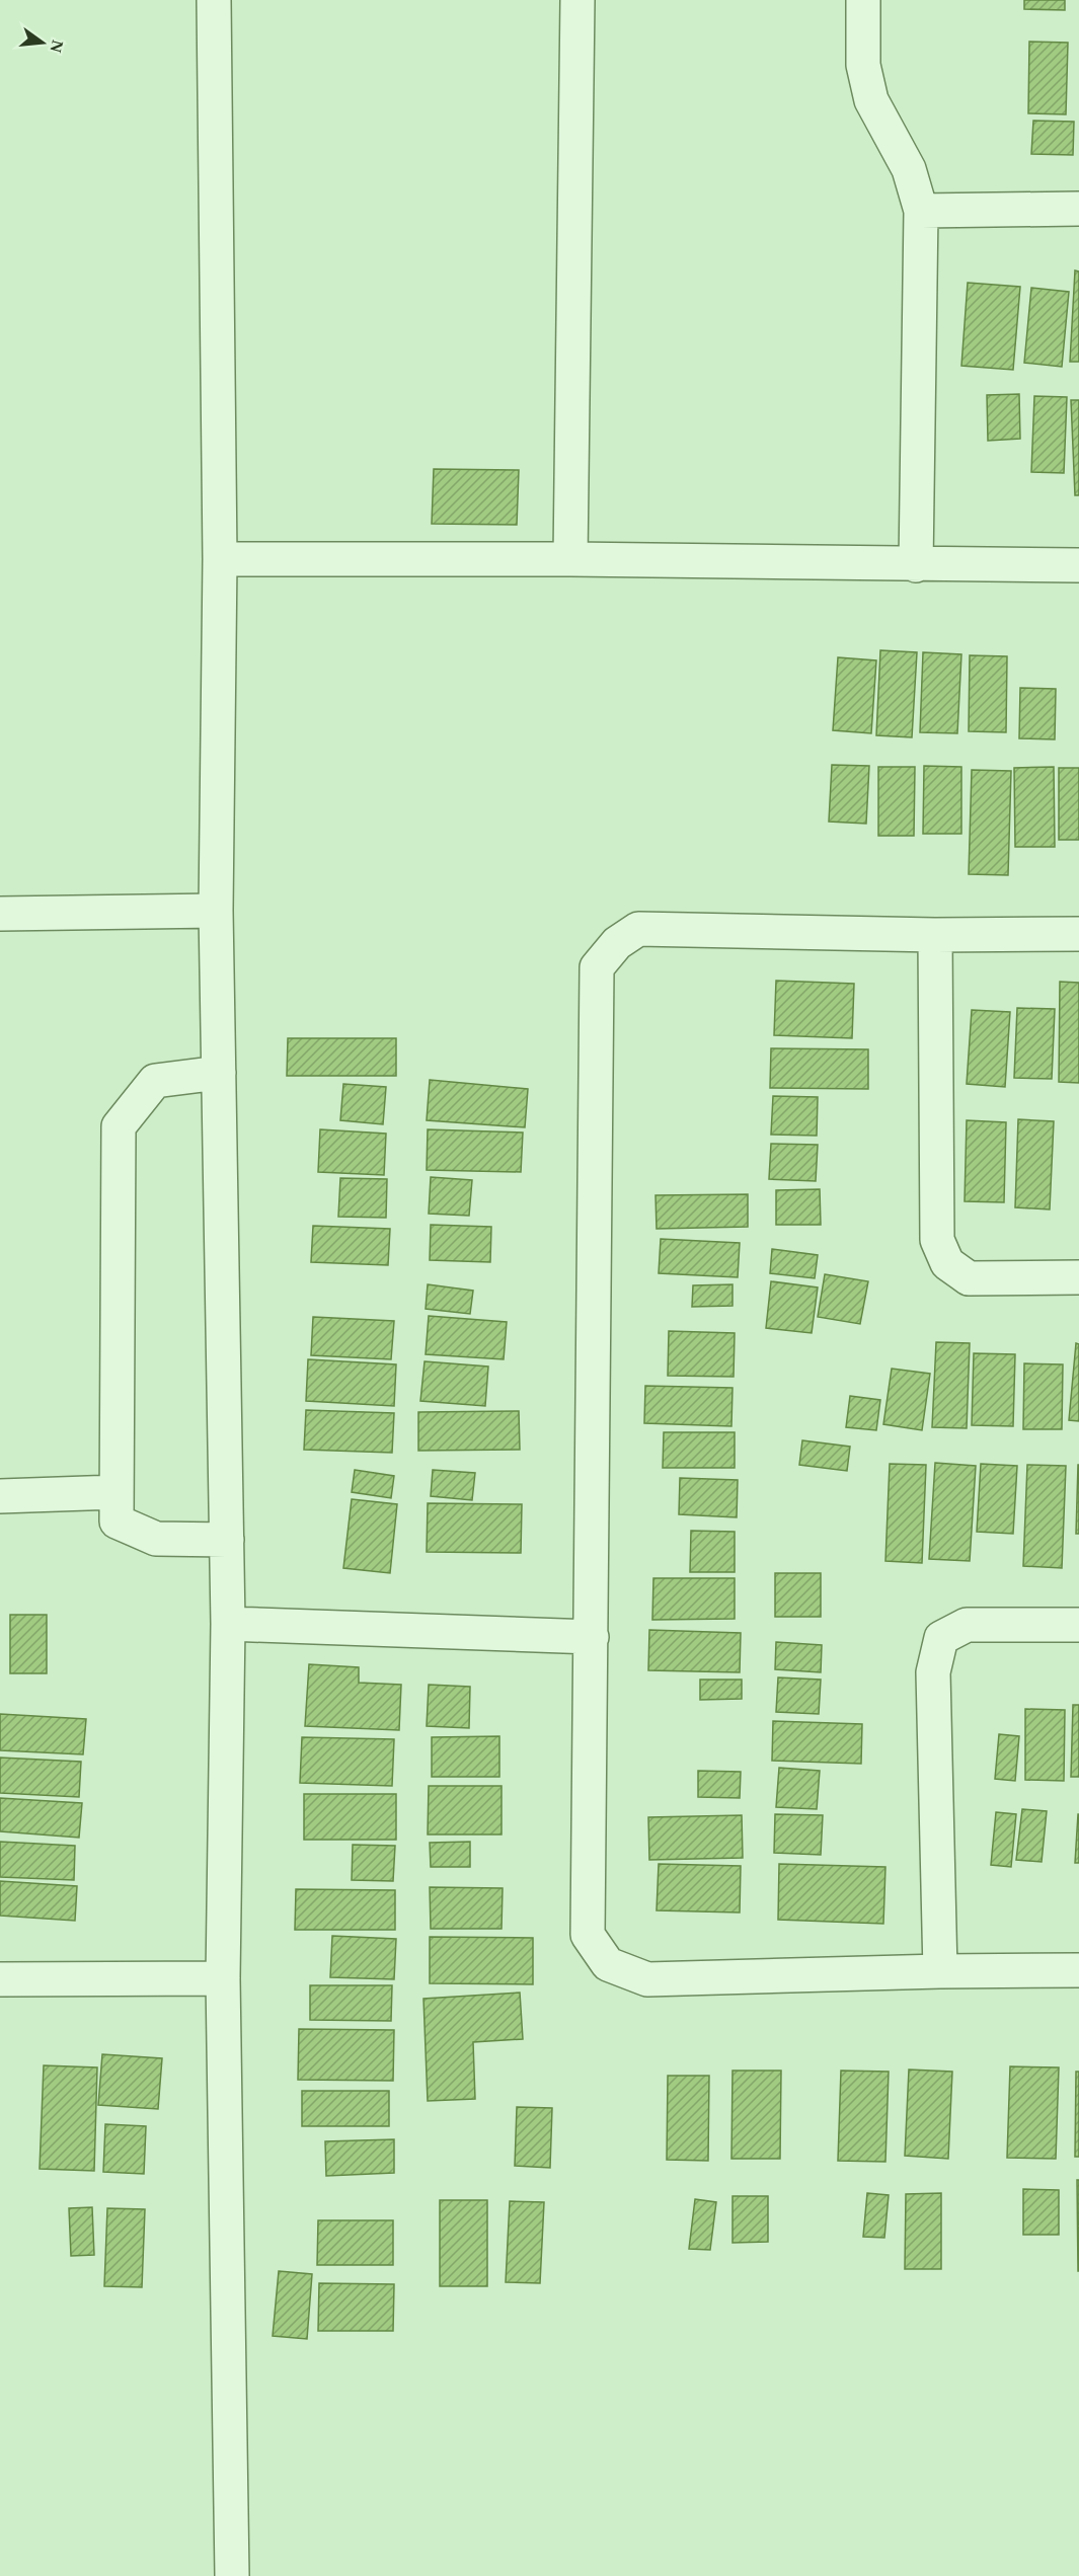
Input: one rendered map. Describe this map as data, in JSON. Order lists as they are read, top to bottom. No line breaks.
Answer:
{"north":"right"}
